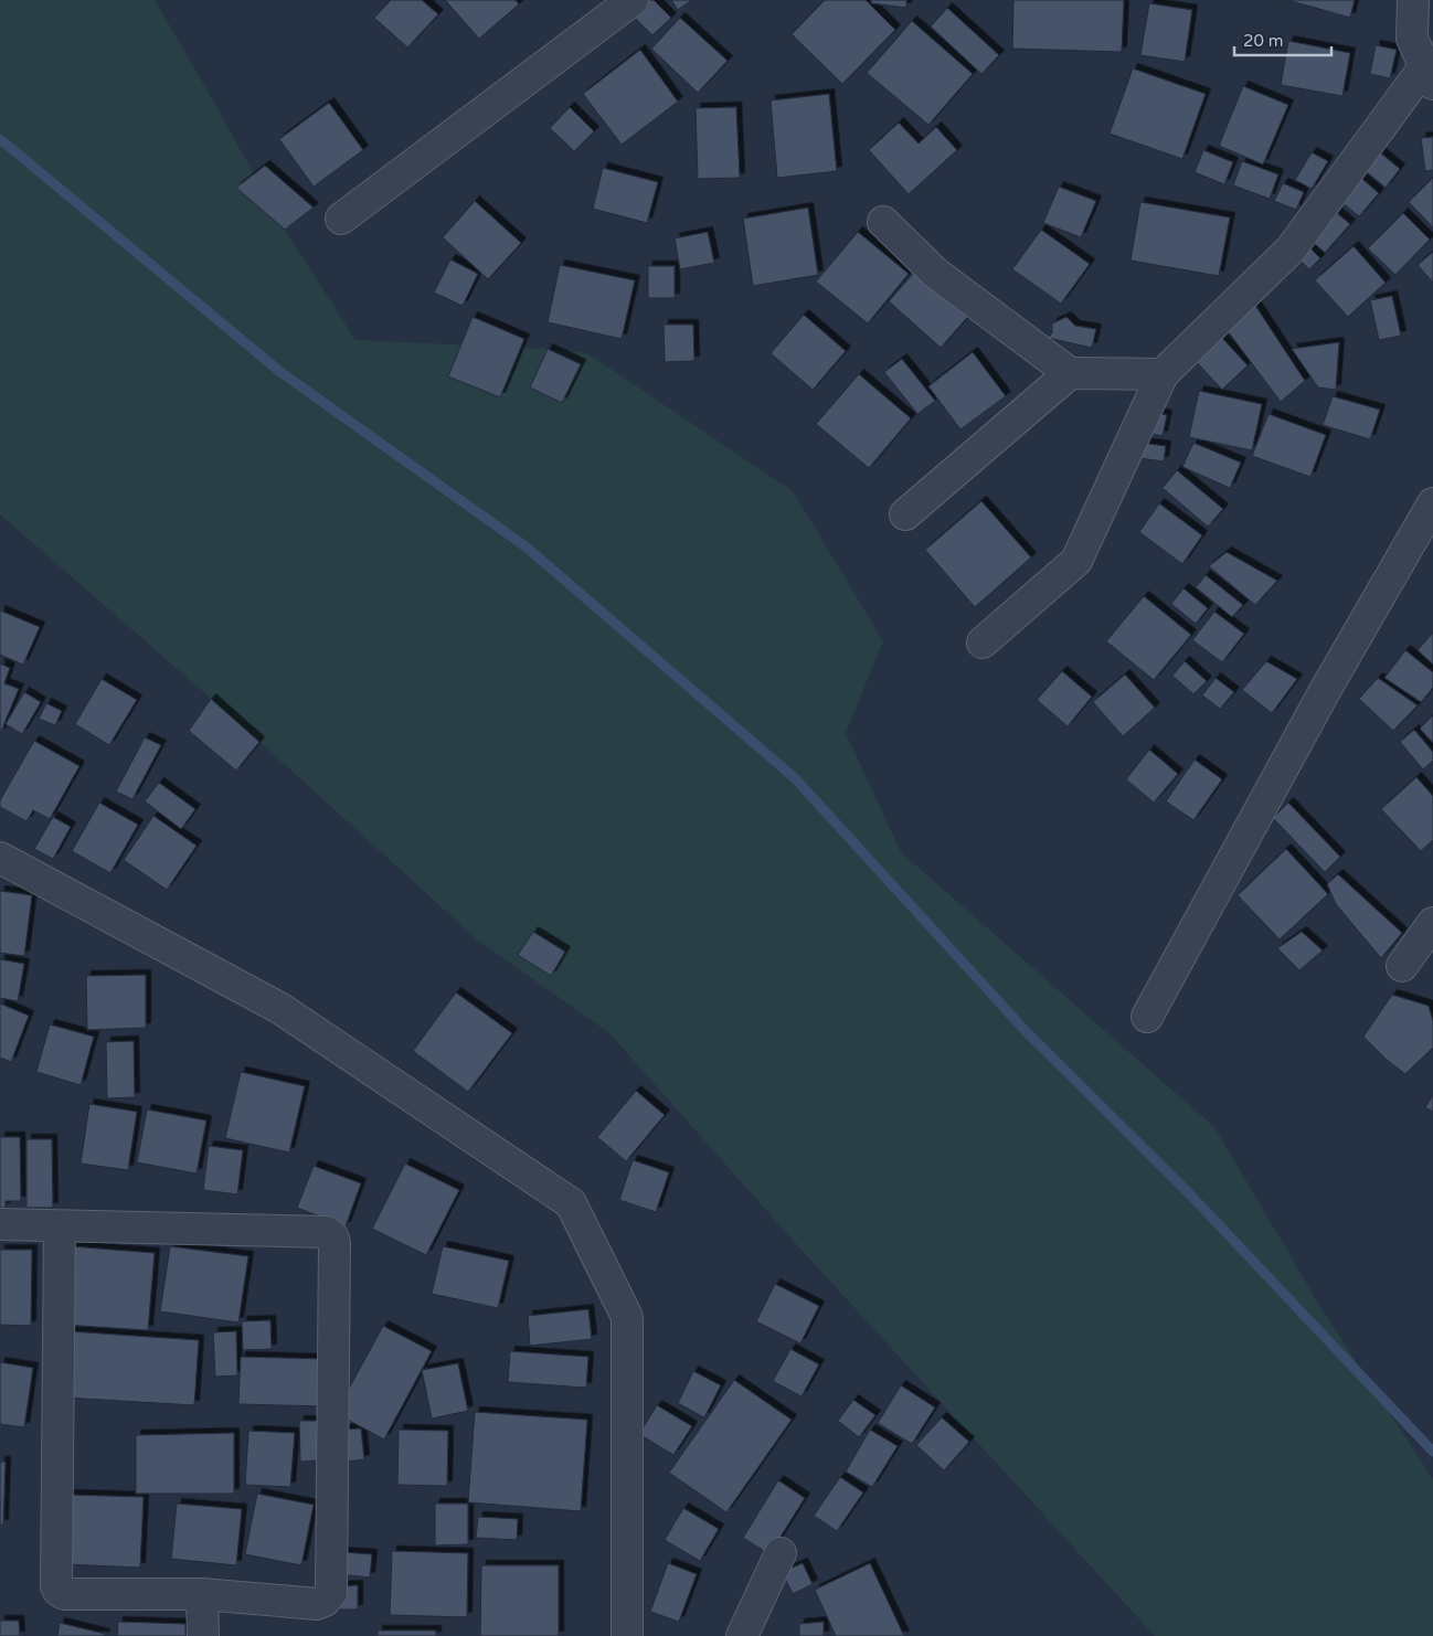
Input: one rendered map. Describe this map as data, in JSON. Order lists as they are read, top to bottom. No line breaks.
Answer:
{"scale_bar":"20 m"}
